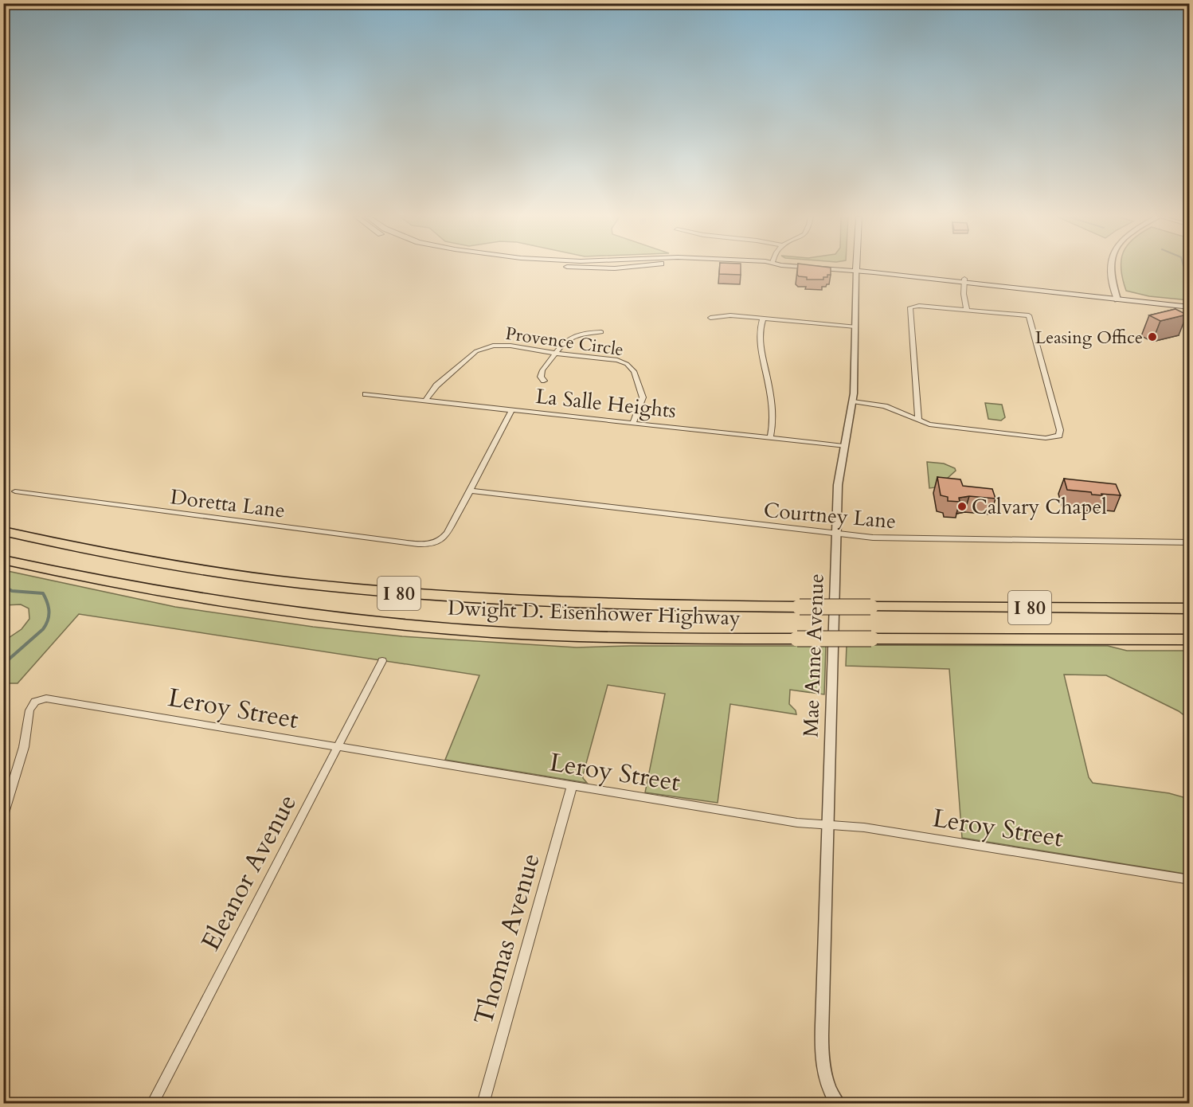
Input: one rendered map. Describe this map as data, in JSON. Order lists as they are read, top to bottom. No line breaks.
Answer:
{"streets":{"highway":["I 80","Dwight D. Eisenhower Highway"],"street":["Provence Circle","La Salle Heights","Doretta Lane","Courtney Lane","Mae Anne Avenue","Leroy Street","Eleanor Avenue","Thomas Avenue"]},"crossings":[["Provence Circle","La Salle Heights"],["La Salle Heights","Mae Anne Avenue"],["Doretta Lane","Courtney Lane"],["Courtney Lane","Mae Anne Avenue"],["Mae Anne Avenue","Leroy Street"],["Leroy Street","Eleanor Avenue"],["Leroy Street","Thomas Avenue"]],"places":["Leasing Office","Calvary Chapel"]}
